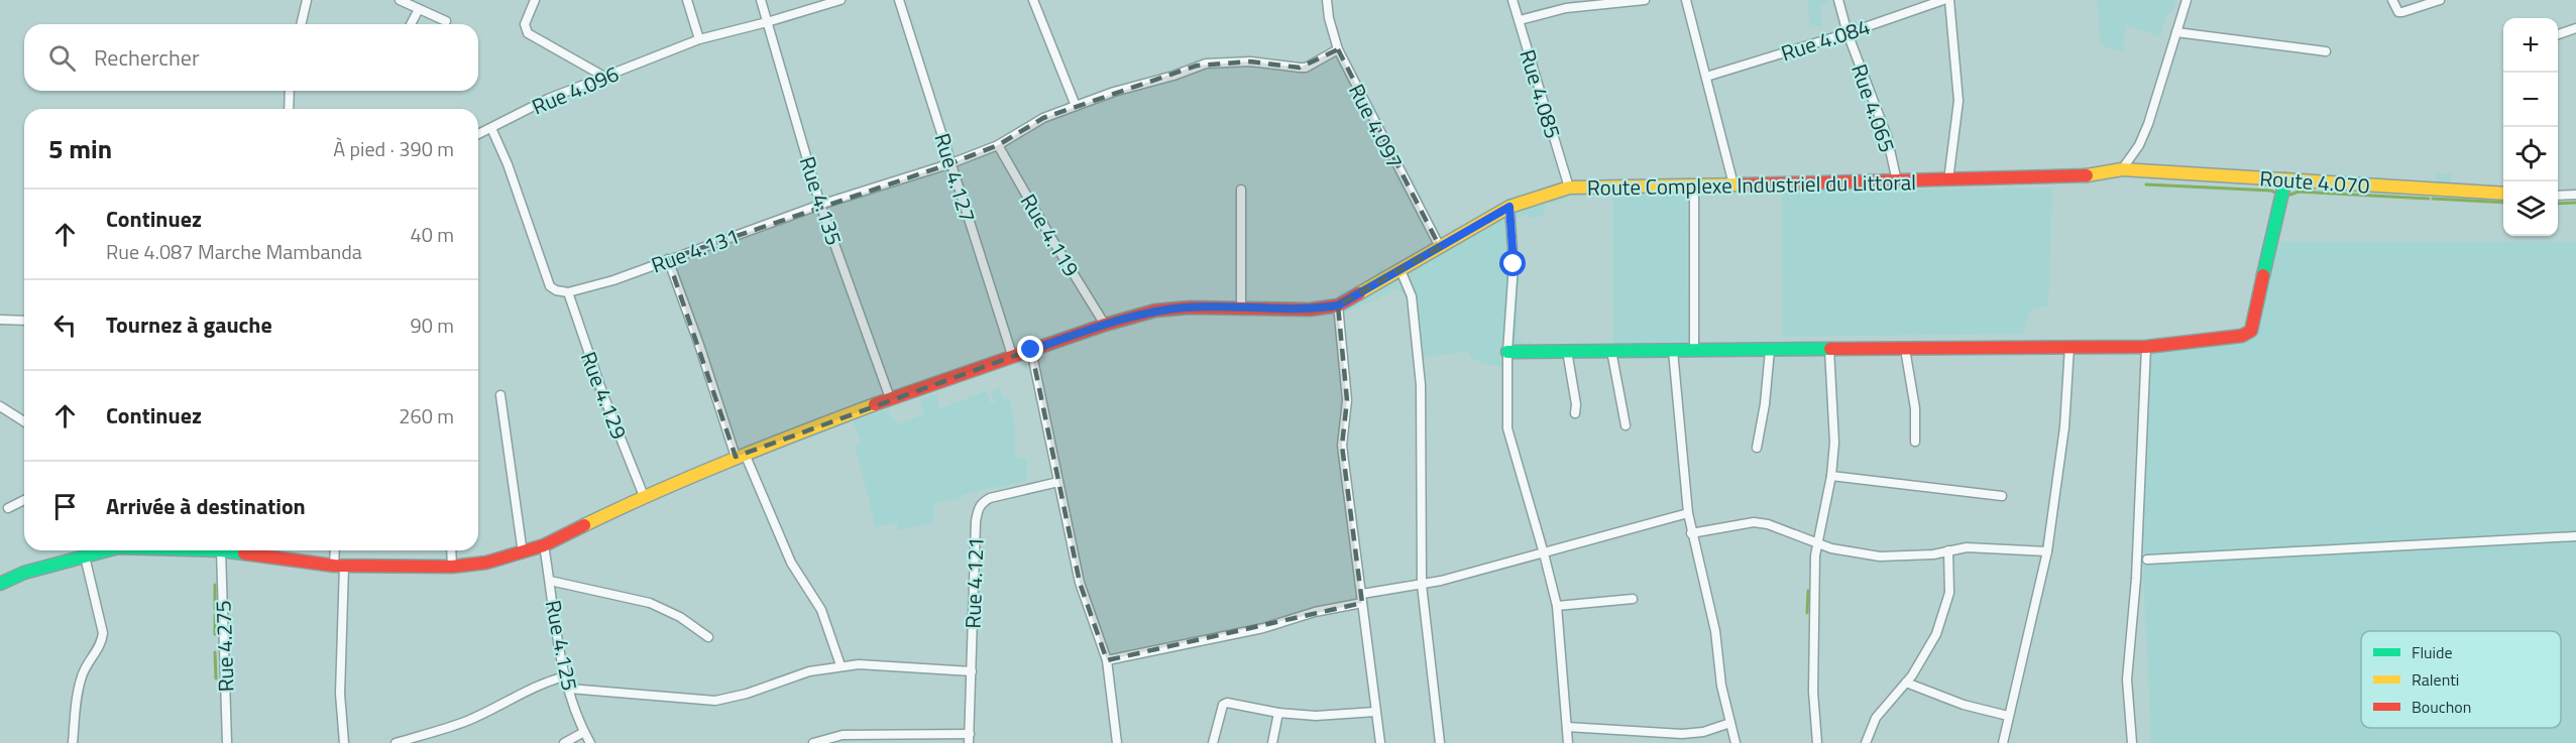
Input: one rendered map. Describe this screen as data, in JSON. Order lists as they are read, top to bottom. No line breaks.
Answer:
{"streets":{"street":["Rue 4.084","Rue 4.096","Rue 4.085","Rue 4.065","Rue 4.097","Rue 4.127","Route 4.070","Route Complexe Industriel du Littoral","Rue 4.135","Rue 4.119","Rue 4.131","Rue 4.129","Rue 4.121","Rue 4.125","Rue 4.275"]},"crossings":[["Rue 4.084","Rue 4.065"],["Rue 4.096","Rue 4.135"],["Rue 4.085","Route Complexe Industriel du Littoral"],["Rue 4.065","Route Complexe Industriel du Littoral"],["Rue 4.097","Route Complexe Industriel du Littoral"],["Rue 4.097","Rue 4.131"],["Rue 4.127","Rue 4.131"],["Route 4.070","Route Complexe Industriel du Littoral"],["Rue 4.135","Rue 4.131"],["Rue 4.119","Rue 4.131"],["Rue 4.131","Rue 4.129"]],"legend":["Fluide","Ralenti","Bouchon"],"page":{"map_buttons":["+","−"],"search":"Rechercher","heading":["5 min","À pied · 390 m"],"list":[["Continuez","Rue 4.087 Marche Mambanda","40 m"],["Tournez à gauche","90 m"],["Continuez","260 m"],"Arrivée à destination"]}}
